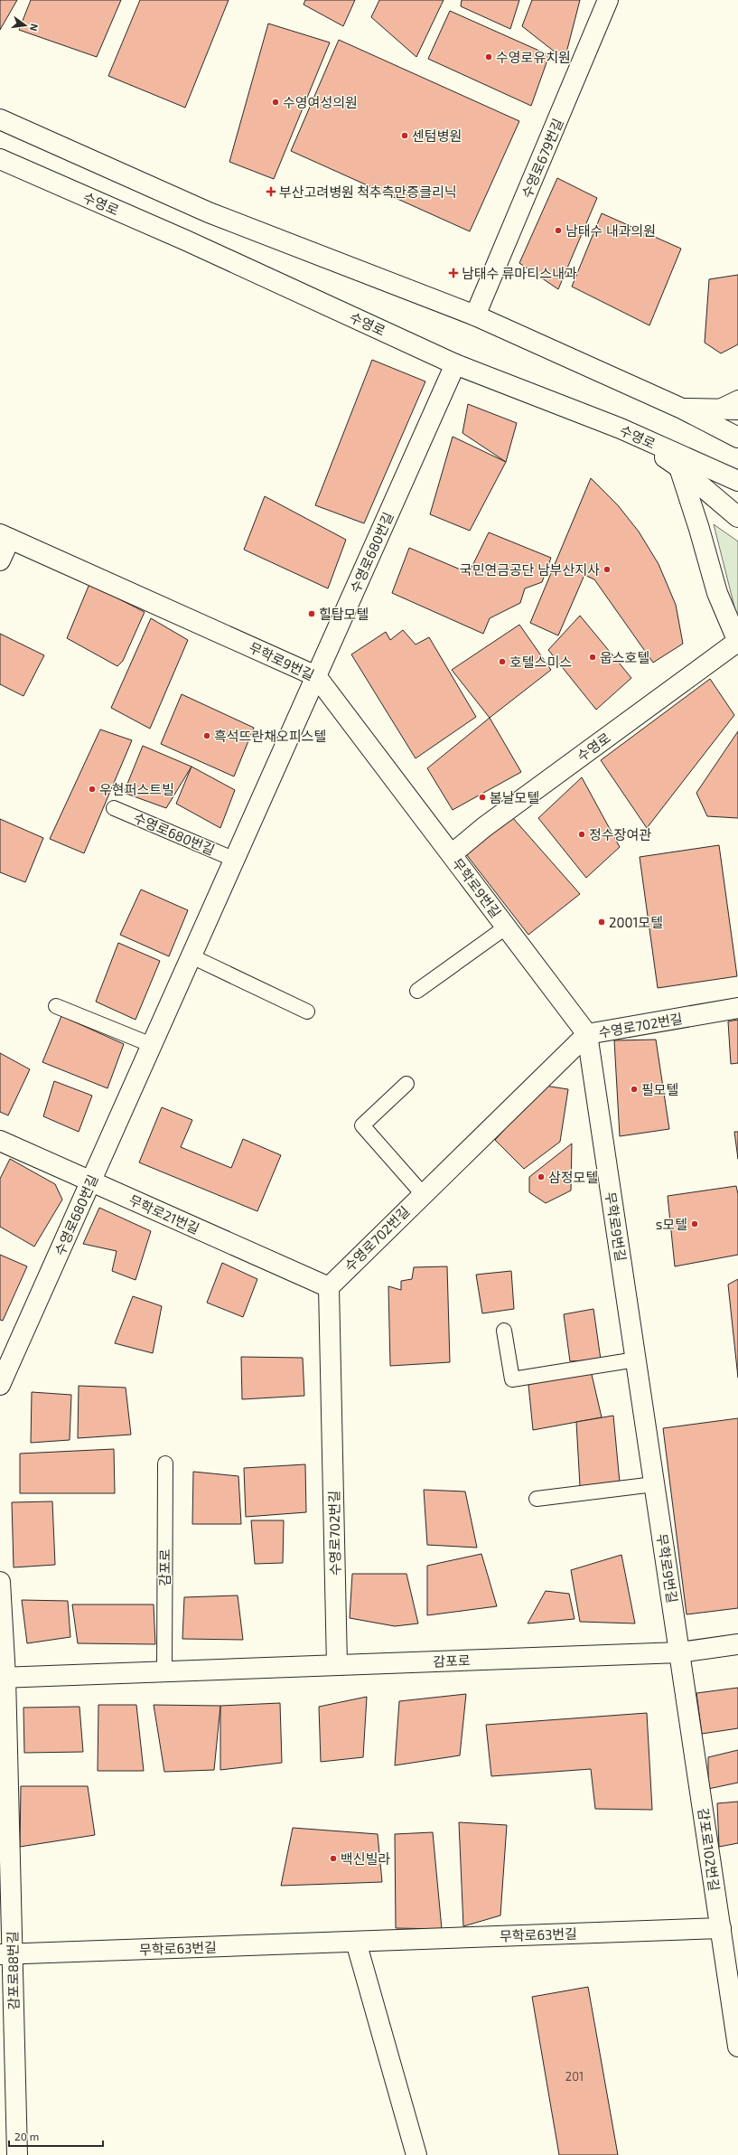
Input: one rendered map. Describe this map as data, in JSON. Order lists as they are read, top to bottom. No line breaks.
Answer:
{"streets":{"street":["수영로679번길","수영로","수영로680번길","무학로9번길","수영로702번길","무학로21번길","감포로","감포로102번길","무학로63번길","감포로88번길"]},"crossings":[["수영로","수영로680번길"],["수영로","무학로9번길"],["수영로680번길","무학로9번길"],["수영로680번길","무학로21번길"],["무학로9번길","수영로702번길"],["무학로9번길","감포로"],["무학로9번길","감포로102번길"],["수영로702번길","무학로21번길"],["수영로702번길","감포로"],["감포로","감포로102번길"],["감포로","감포로88번길"],["감포로102번길","무학로63번길"],["무학로63번길","감포로88번길"]],"places":{"other":["수영로유치원","수영여성의원","센텀병원","남태수 내과의원","국민연금공단 남부산지사","힐탑모텔","웁스호텔","호텔스미스","흑석뜨란채오피스텔","우현퍼스트빌","봄날모텔","정수장여관","2001모텔","필모텔","삼정모텔","s모텔","백신빌라"],"health":["부산고려병원 척추측만증클리닉","남태수 류마티스내과"]},"house_numbers":["201"],"scale_bar":"20 m","north":"right"}
